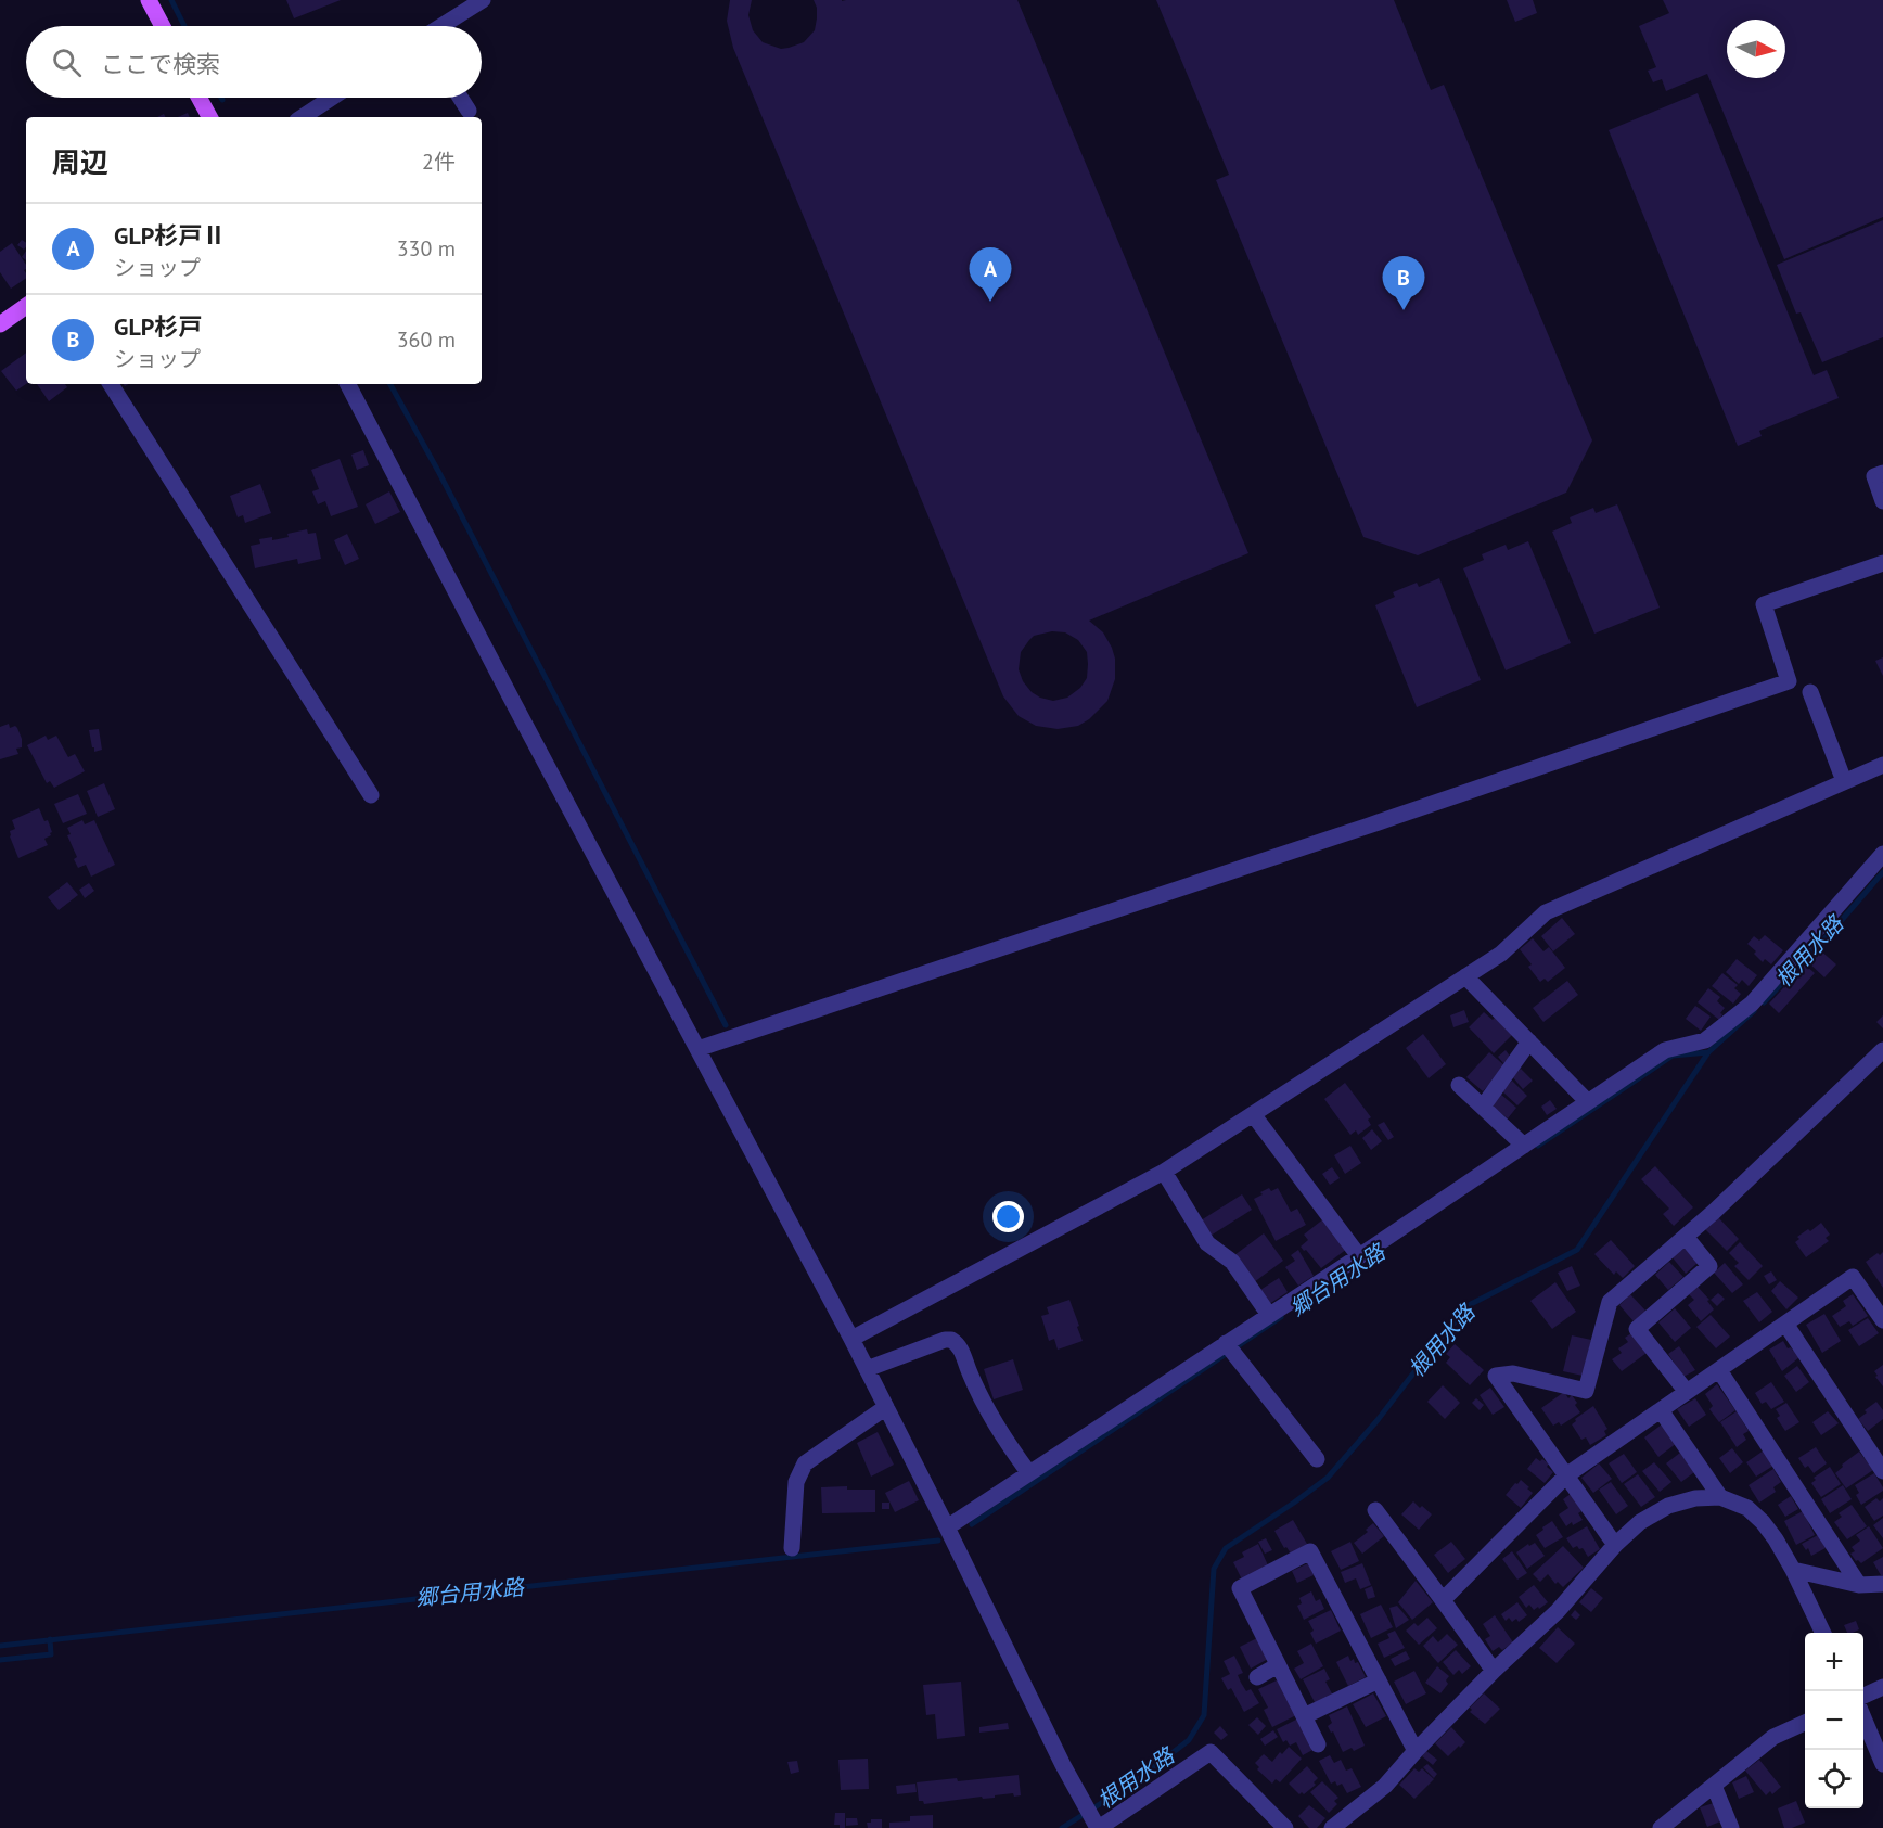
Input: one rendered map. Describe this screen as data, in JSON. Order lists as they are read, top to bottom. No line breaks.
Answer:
{"water":["根用水路","郷台用水路"],"north":"right","page":{"search":"ここで検索","heading":["周辺","2件"],"list":[{"mark":"A","name":"GLP杉戸Ⅱ","note":"ショップ","value":"330 m"},{"mark":"B","name":"GLP杉戸","note":"ショップ","value":"360 m"}],"pins":["A","B"],"map_buttons":["+","−"]}}
